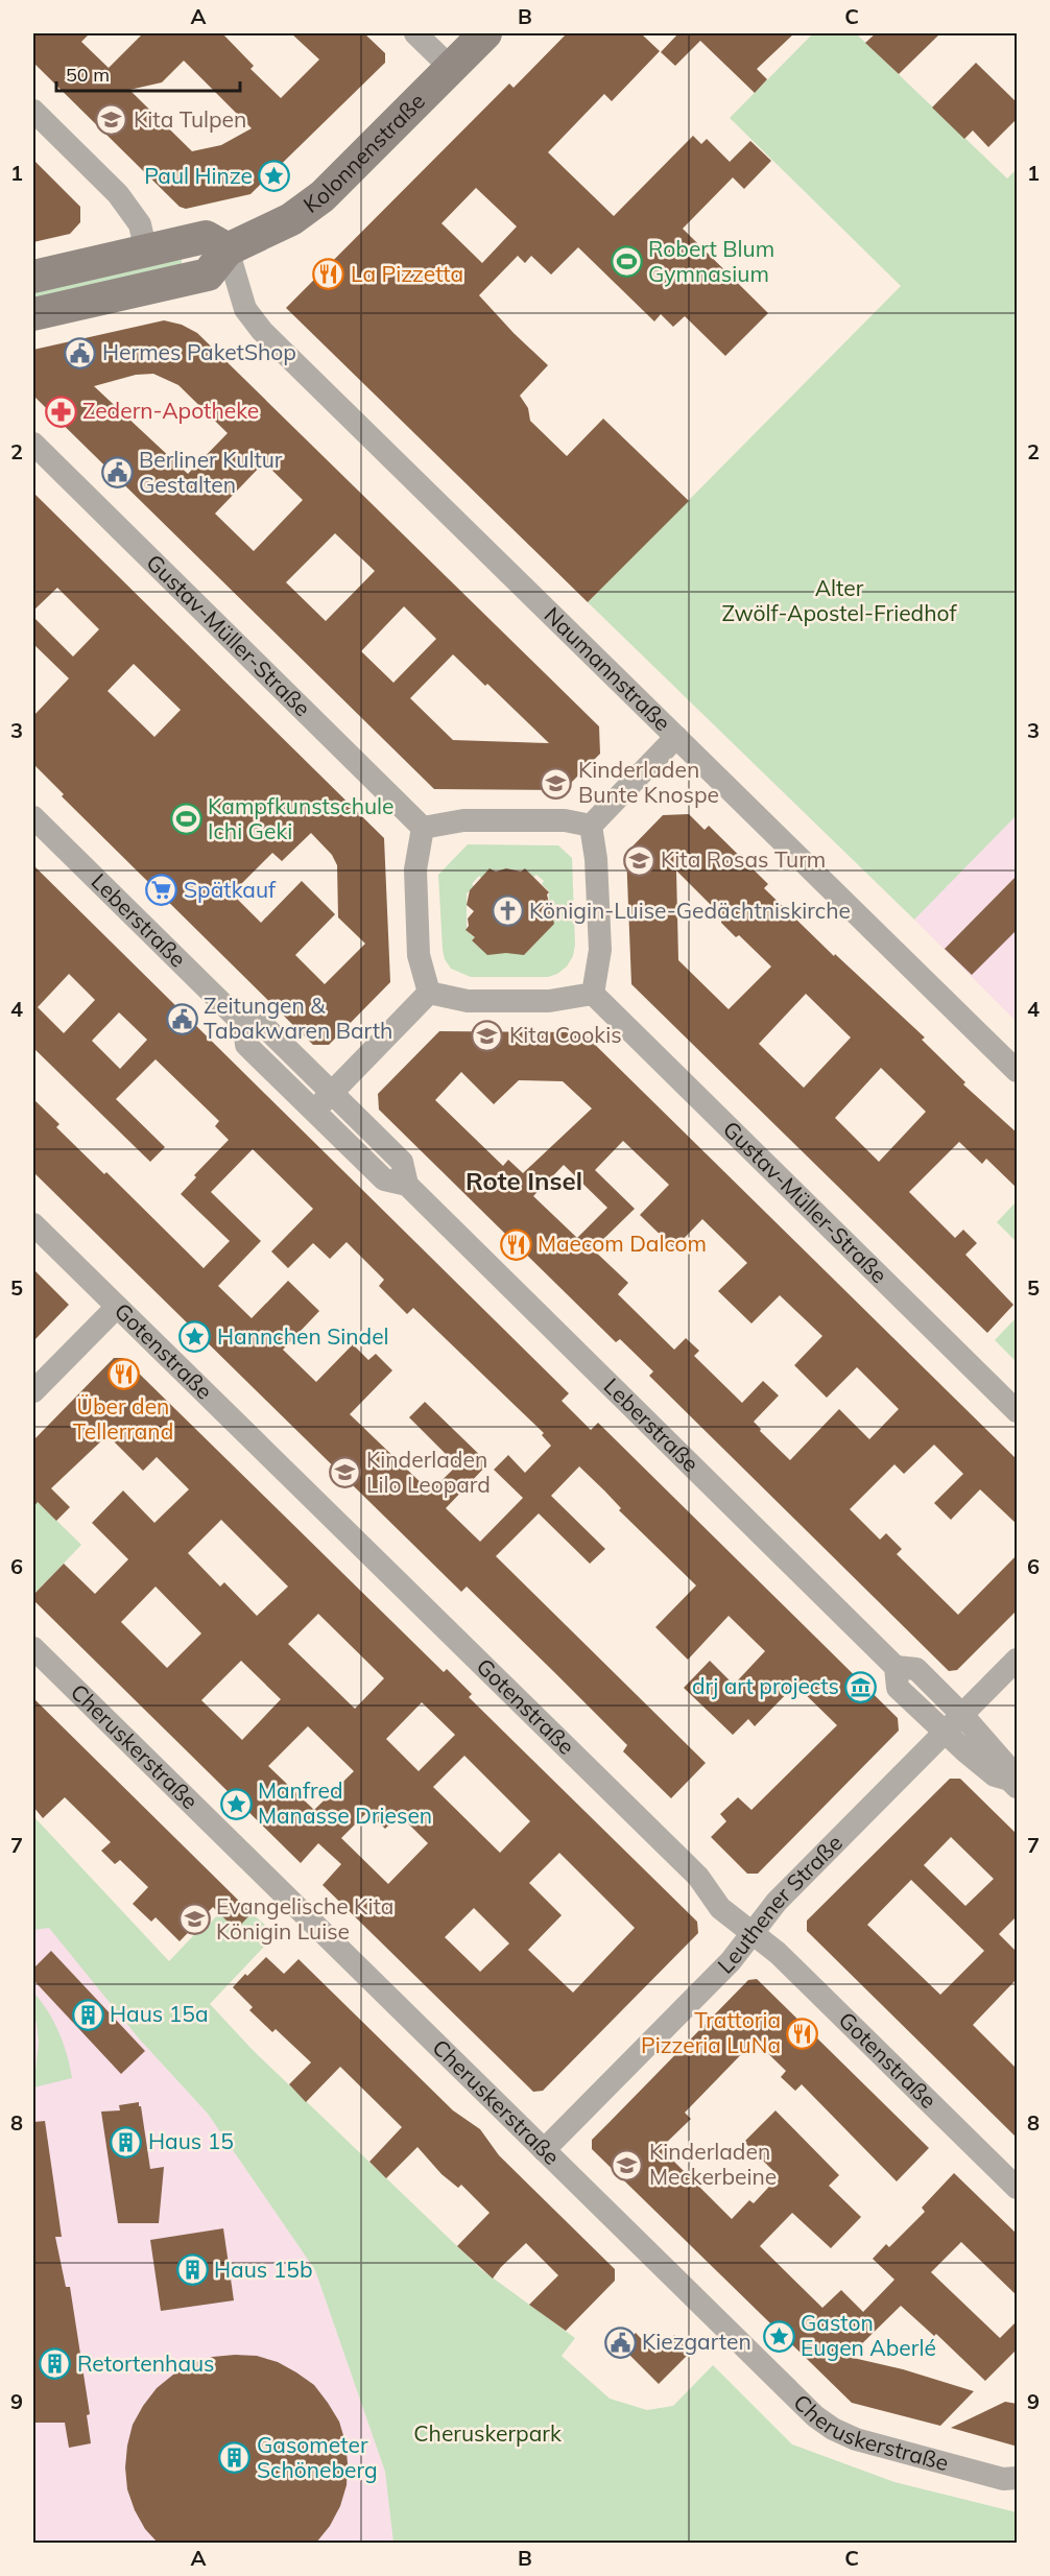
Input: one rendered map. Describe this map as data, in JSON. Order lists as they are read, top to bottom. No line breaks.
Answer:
{"streets":{"main road":["Kolonnenstraße"],"street":["Gustav-Müller-Straße","Naumannstraße","Leberstraße","Gotenstraße","Cheruskerstraße","Leuthener Straße"]},"crossings":[["Kolonnenstraße","Naumannstraße"],["Leberstraße","Leuthener Straße"],["Gotenstraße","Leuthener Straße"],["Cheruskerstraße","Leuthener Straße"]],"districts":["Rote Insel"],"parks":["Alter Zwölf-Apostel-Friedhof","Cheruskerpark"],"places":{"school or university":["Kita Tulpen","Kinderladen Bunte Knospe","Kita Rosas Turm","Kita Cookis","Kinderladen Lilo Leopard","Evangelische Kita Königin Luise","Kinderladen Meckerbeine"],"place":["Paul Hinze","Hannchen Sindel","Manfred Manasse Driesen","Gaston Eugen Aberlé"],"sports":["Robert Blum Gymnasium","Kampfkunstschule Ichi Geki"],"restaurant":["La Pizzetta","Maecom Dalcom","Über den Tellerrand","Trattoria Pizzeria LuNa"],"public building":["Hermes PaketShop","Berliner Kultur Gestalten","Zeitungen & Tabakwaren Barth","Kiezgarten"],"pharmacy":["Zedern-Apotheke"],"supermarket":["Spätkauf"],"church":["Königin-Luise-Gedächtniskirche"],"museum":["drj art projects"],"building":["Haus 15a","Haus 15","Haus 15b","Retortenhaus","Gasometer Schöneberg"]},"scale_bar":"50 m","grid":{"columns":["A","B","C"],"rows":["1","2","3","4","5","6","7","8","9"]}}
